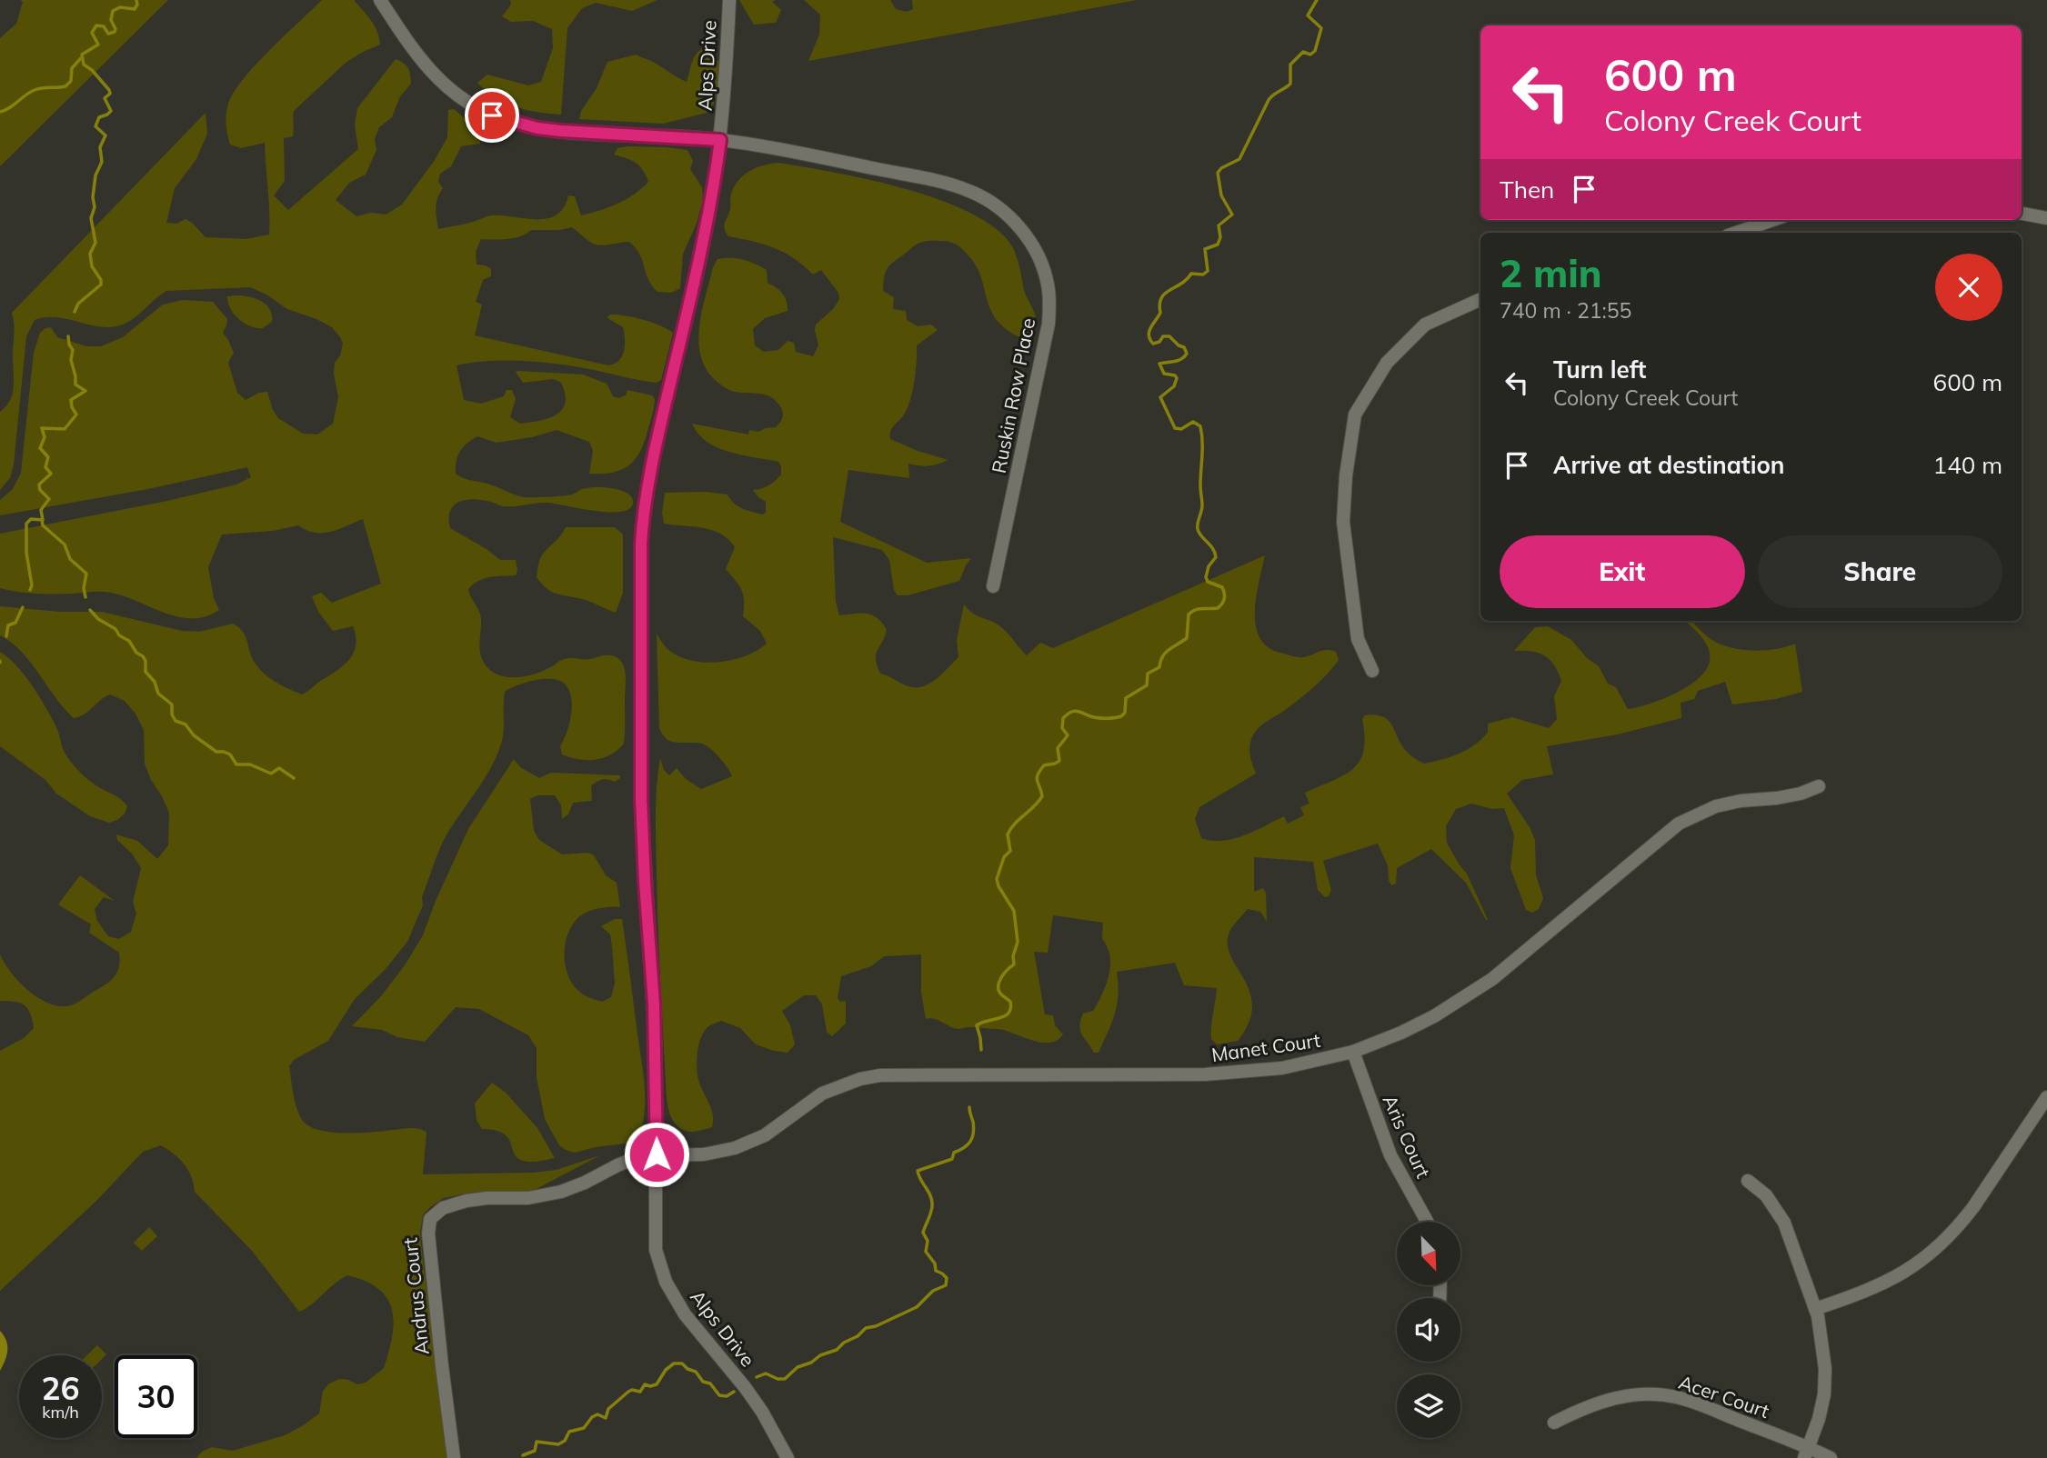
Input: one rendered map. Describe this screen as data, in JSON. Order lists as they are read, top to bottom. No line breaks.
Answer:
{"streets":{"street":["Alps Drive","Ruskin Row Place","Manet Court","Aris Court","Andrus Court","Acer Court"]},"crossings":[["Alps Drive","Ruskin Row Place"],["Alps Drive","Manet Court"],["Alps Drive","Andrus Court"],["Manet Court","Aris Court"],["Manet Court","Andrus Court"]],"north":"bottom right","page":{"turn":["600 m","Colony Creek Court"],"then":"Then","heading":["2 min","740 m · 21:55"],"list":[{"name":"Turn left","note":"Colony Creek Court","value":"600 m"},{"name":"Arrive at destination","value":"140 m"}],"buttons":["Exit","Share"],"speed":"26 km/h","limit":"30"}}
